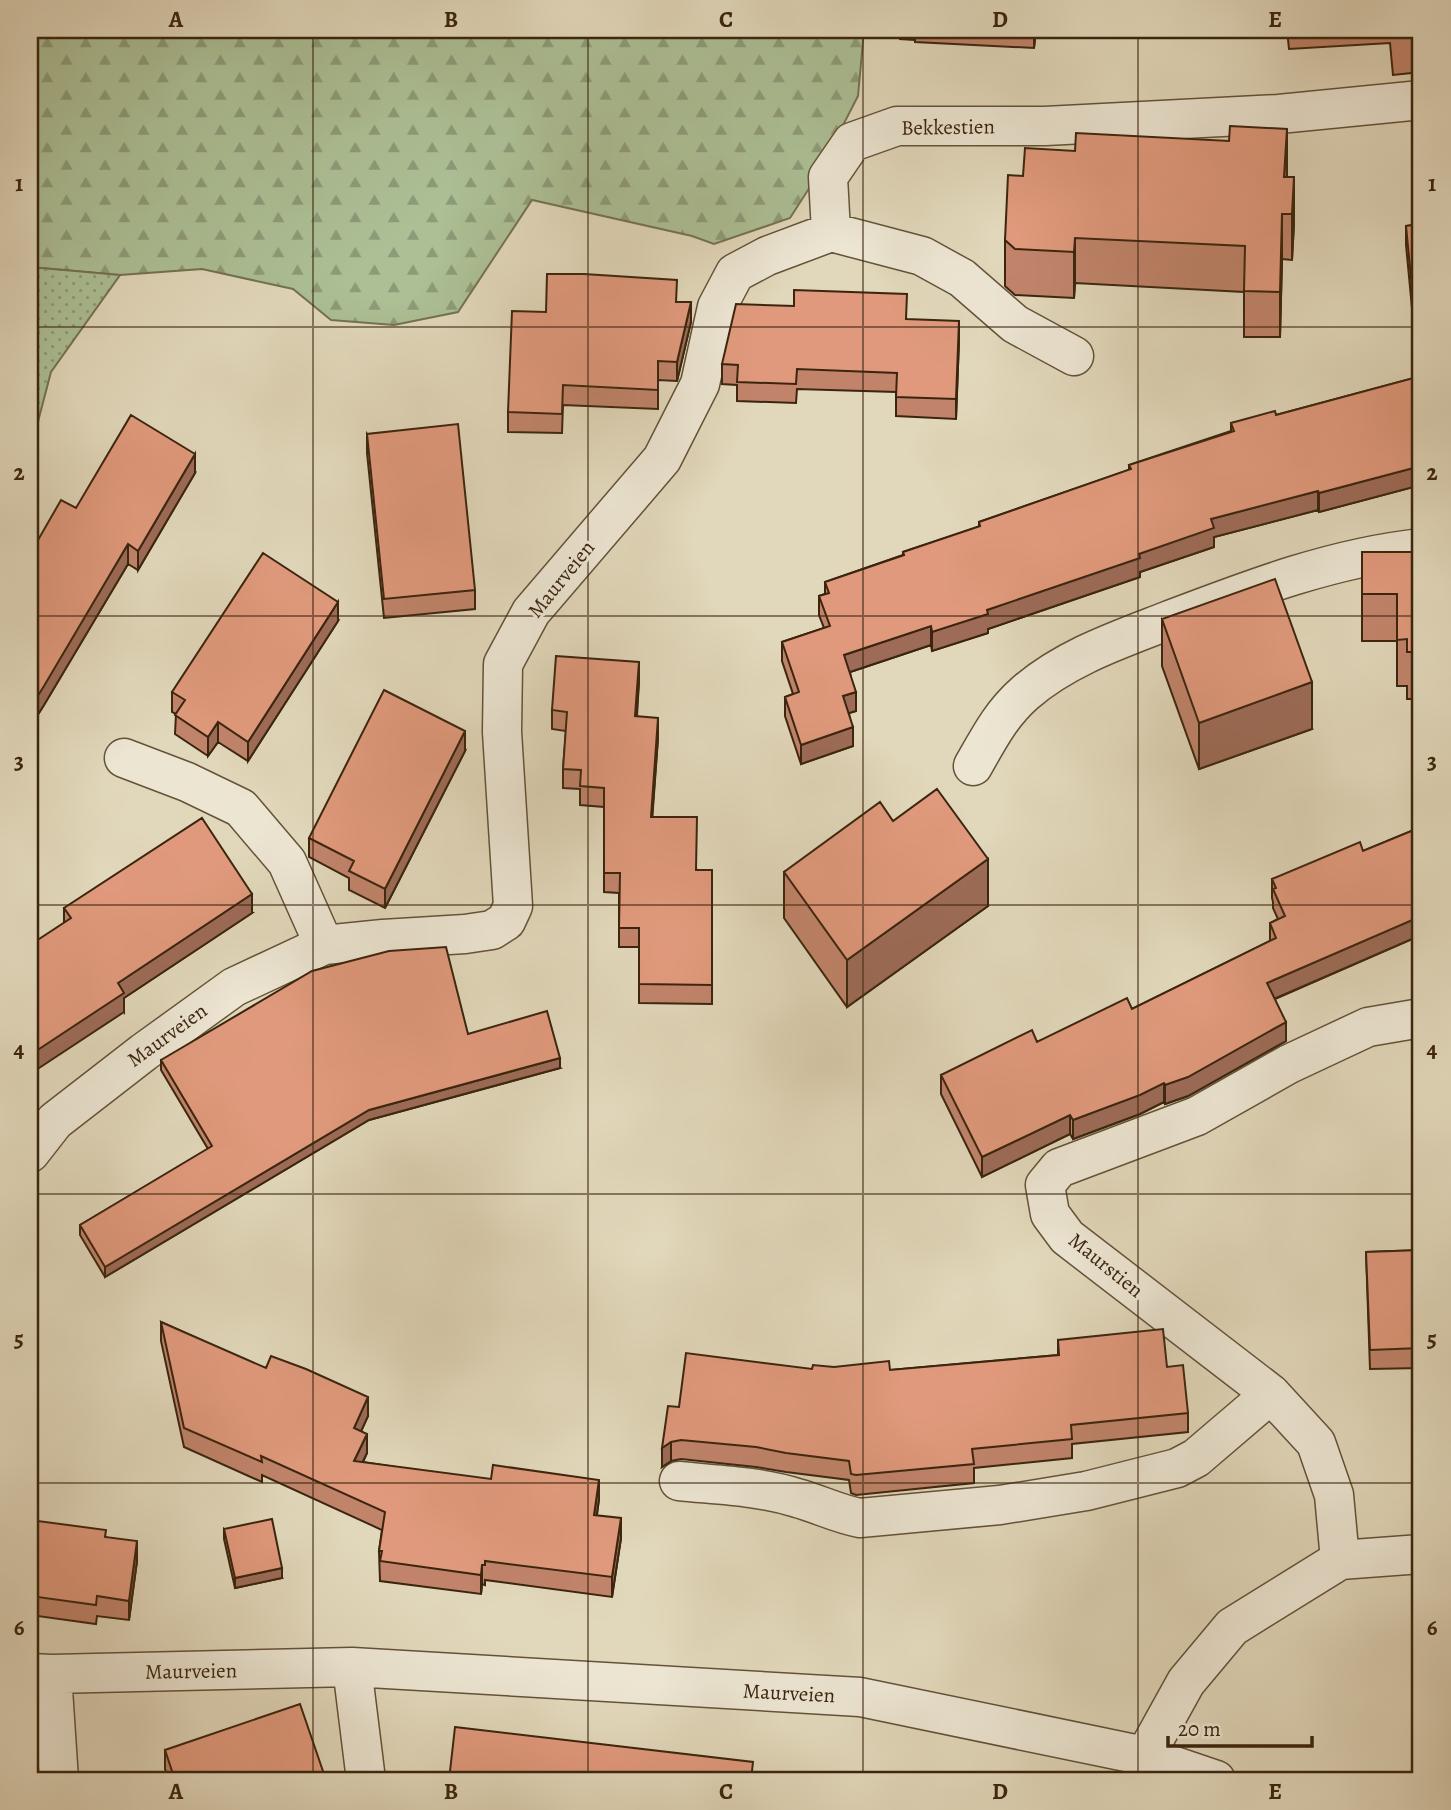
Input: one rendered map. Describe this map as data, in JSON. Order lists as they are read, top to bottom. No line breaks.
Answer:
{"streets":{"street":["Bekkestien","Maurveien","Maurstien"]},"crossings":[["Bekkestien","Maurveien"]],"scale_bar":"20 m","grid":{"columns":["A","B","C","D","E"],"rows":["1","2","3","4","5","6"]}}
